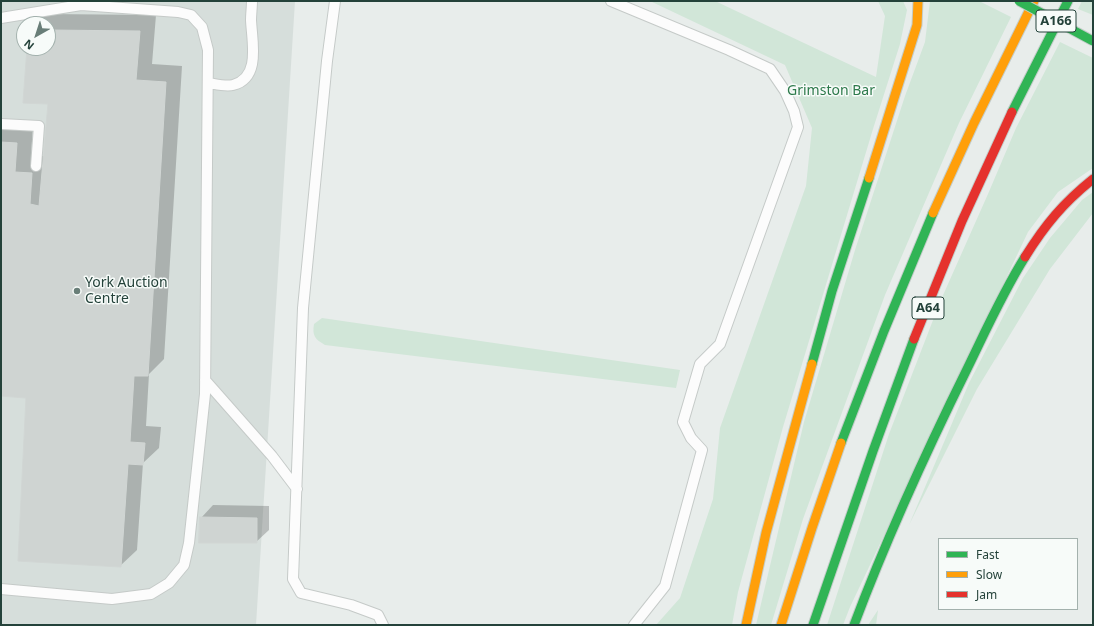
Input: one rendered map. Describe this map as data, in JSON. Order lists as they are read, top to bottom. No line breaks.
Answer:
{"streets":{"highway":["A166","A64"]},"parks":["Grimston Bar"],"places":["York Auction Centre"],"legend":["Fast","Slow","Jam"],"north":"bottom left"}
